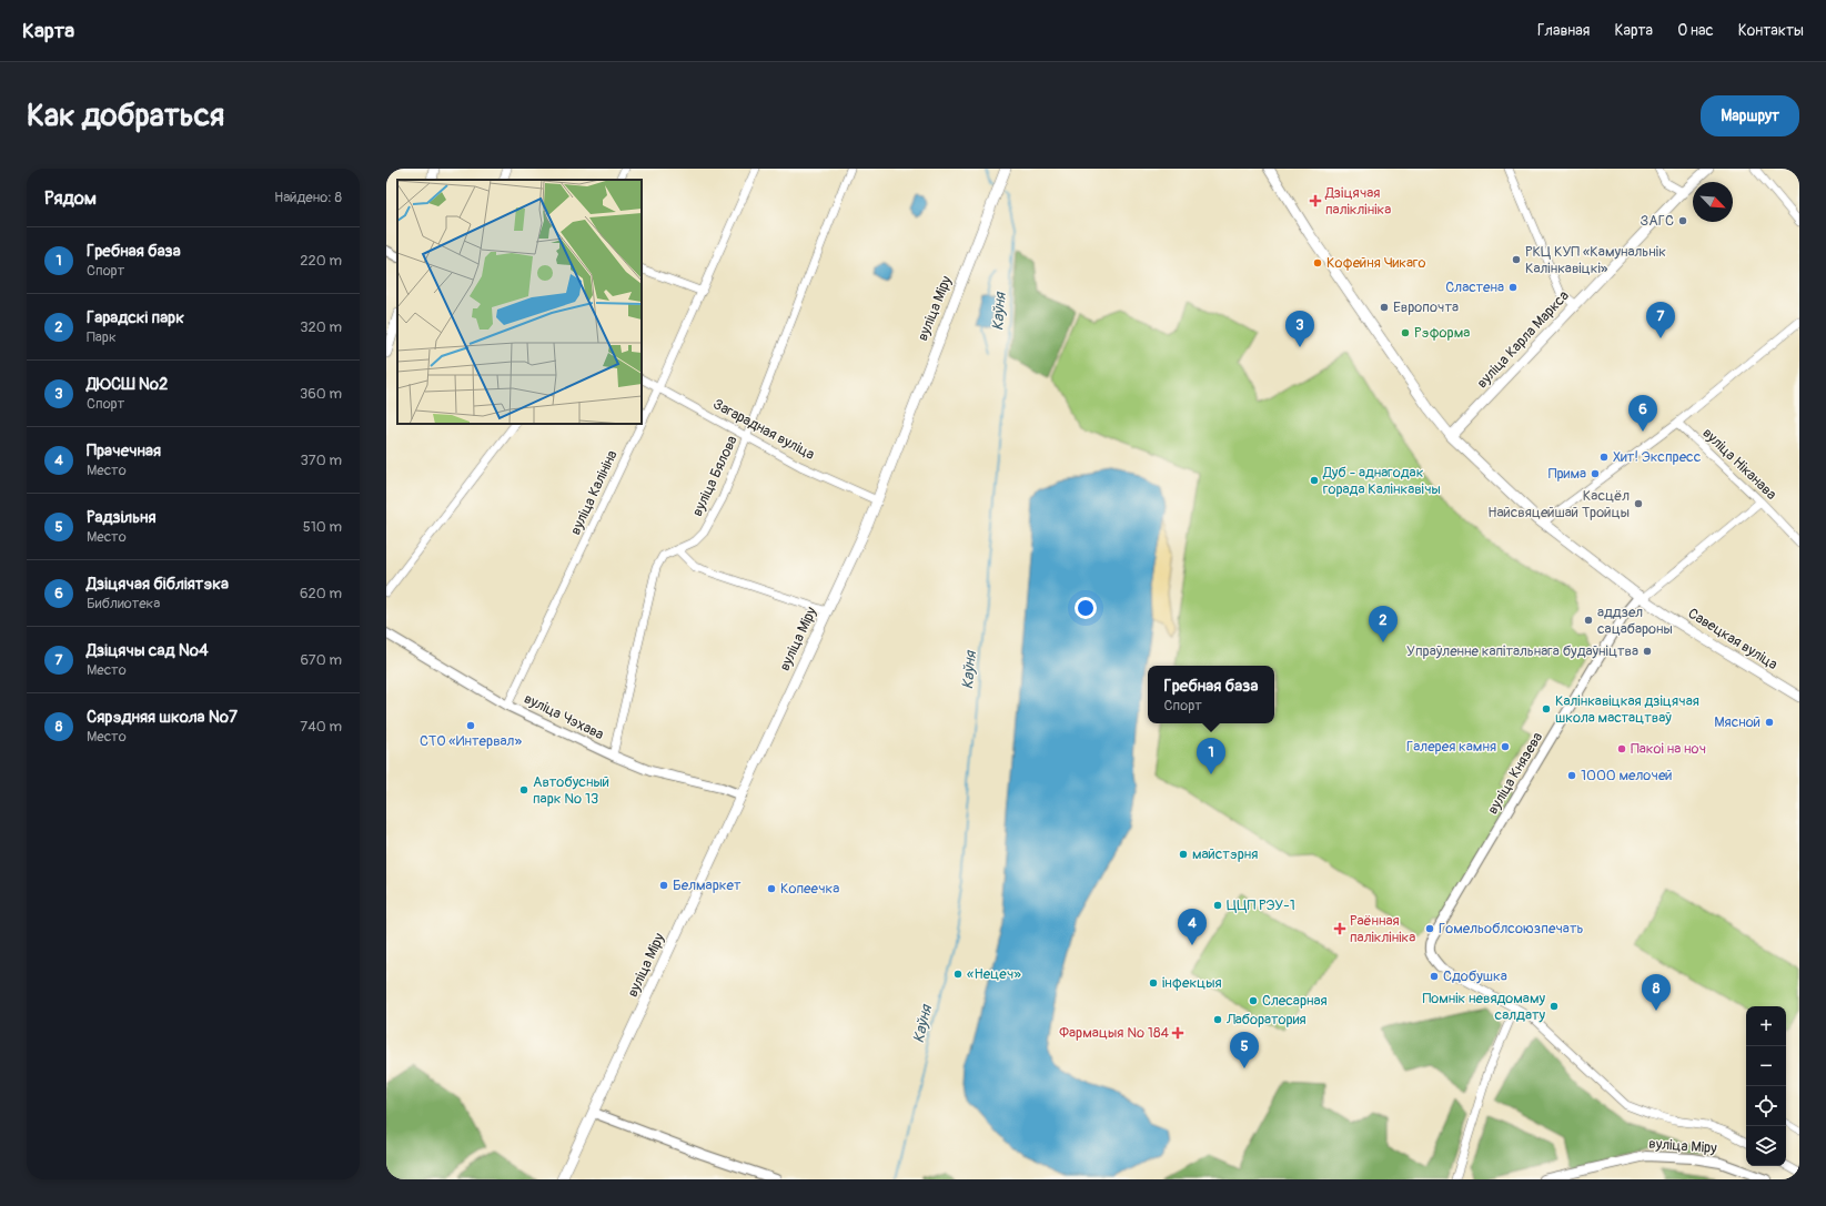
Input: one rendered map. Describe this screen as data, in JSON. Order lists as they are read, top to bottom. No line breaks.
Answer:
{"streets":{"main road":["вуліца Міру","вуліца Карла Маркса","Савецкая вуліца"],"street":["Загарадная вуліца","вуліца Ніканава","вуліца Бялова","вуліца Калініна","вуліца Чэхава","вуліца Князева"]},"crossings":[["вуліца Міру","Загарадная вуліца"],["вуліца Міру","вуліца Чэхава"],["вуліца Карла Маркса","Савецкая вуліца"],["Загарадная вуліца","вуліца Бялова"],["Загарадная вуліца","вуліца Калініна"],["вуліца Бялова","вуліца Чэхава"],["вуліца Калініна","вуліца Чэхава"],["Савецкая вуліца","вуліца Князева"]],"water":["Каўня"],"places":{"health":["Дзіцячая паліклініка","Раённая паліклініка","Фармацыя № 184"],"other":["ЗАГС","РКЦ КУП «Камунальнік Калінкавіцкі»","Кофейня Чикаго","Сластена","Европочта","Рэформа","Хит! Экспресс","Прима","Дуб - аднагодак горада Калінкавічы","Касцёл Найсвяцейшай Тройцы","аддзел сацабароны","Упраўленне капітальнага будаўніцтва","Калінкавіцкая дзіцячая школа мастацтваў","Мясной","СТО «Интервал»","Галерея камня","Пакоі на ноч","1000 мелочей","Автобусный парк № 13","майстэрня","Белмаркет","Копеечка","ЦЦП РЭУ-1","Гомельоблсоюзпечать","«Нецеч»","Сдобушка","інфекцыя","Слесарная","Помнік невядомаму салдату","Лаборатория"]},"north":"bottom right","page":{"header":"Карта","nav":["Главная","Карта","О нас","Контакты"],"buttons":"Маршрут","title":"Как добраться","heading":["Рядом","Найдено: 8"],"list":[{"mark":"1","name":"Гребная база","note":"Спорт","value":"220 m"},{"mark":"2","name":"Гарадскі парк","note":"Парк","value":"320 m"},{"mark":"3","name":"ДЮСШ №2","note":"Спорт","value":"360 m"},{"mark":"4","name":"Прачечная","note":"Место","value":"370 m"},{"mark":"5","name":"Радзільня","note":"Место","value":"510 m"},{"mark":"6","name":"Дзіцячая бібліятэка","note":"Библиотека","value":"620 m"},{"mark":"7","name":"Дзіцячы сад №4","note":"Место","value":"670 m"},{"mark":"8","name":"Сярэдняя школа №7","note":"Место","value":"740 m"}],"pins":["7","3","6","2","1","4","8","5"],"popup":["Гребная база","Спорт"],"map_buttons":["+","−"]}}
